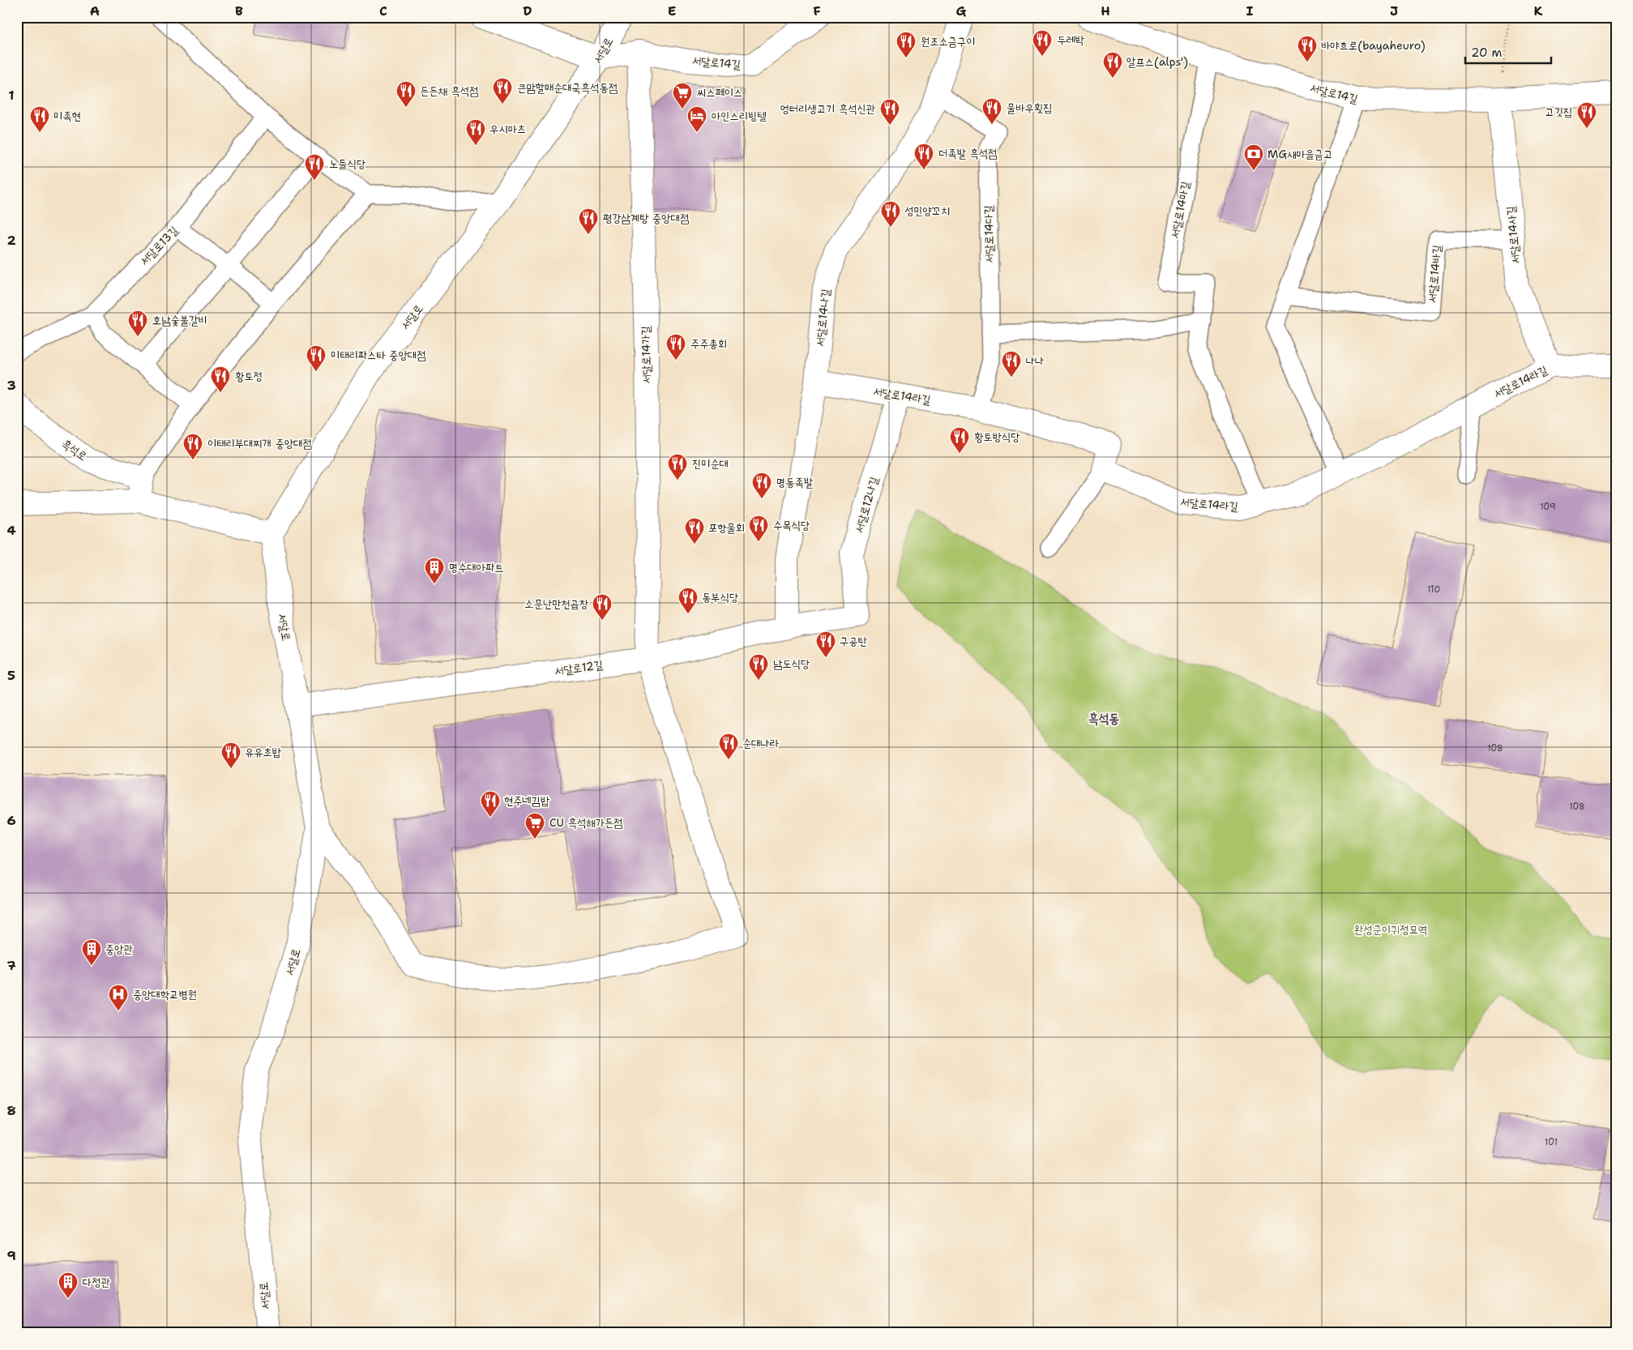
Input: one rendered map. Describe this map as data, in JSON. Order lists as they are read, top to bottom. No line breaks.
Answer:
{"streets":{"street":["서달로","서달로14길","서달로14사길","서달로14나길","서달로14가길","서달로14라길","흑석로","서달로12나길","서달로12길"],"lane":["서달로14마길","서달로14다길","서달로13길","서달로14바길"]},"crossings":[["서달로","서달로14길"],["서달로","서달로14가길"],["서달로","서달로12길"],["서달로14길","서달로14마길"],["서달로14길","서달로14사길"],["서달로14길","서달로14가길"],["서달로14마길","서달로14라길"],["서달로14다길","서달로14나길"],["서달로14다길","서달로14라길"],["서달로14사길","서달로14바길"],["서달로14사길","서달로14라길"],["서달로14나길","서달로14라길"],["서달로14나길","서달로12길"],["서달로14가길","서달로12길"],["서달로14라길","서달로12나길"],["서달로12나길","서달로12길"]],"districts":["흑석동"],"parks":["완성군이귀정묘역"],"places":{"restaurant":["두레박","원조소금구이","바야흐로(bayaheuro)","알프스(alps')","큰맘할매순대국흑석동점","든든채 흑석점","물바우횟집","엉터리생고기 흑석신관","고깃집","미족현","우시마츠","더족발 흑석점","노들식당","성민양꼬치","평강삼계탕 중앙대점","호남숯불갈비","주주총회","미태리파스타 중앙대점","나나","황토정","황토방식당","이태리부대찌개 중앙대점","진미순대","명동족발","수목식당","포항물회","동부식당","소문난만천곱창","구공탄","남도식당","순대나라","유유초밥","현주네김밥"],"supermarket":["씨스페이스","CU 흑석해가든점"],"hotel":["아인스리빙텔"],"bank":["MG새마을금고"],"building":["명수대아파트","중앙관","다정관"],"hospital":["중앙대학교병원"]},"house_numbers":["109","110","108","108","101"],"scale_bar":"20 m","grid":{"columns":["A","B","C","D","E","F","G","H","I","J","K"],"rows":["1","2","3","4","5","6","7","8","9"]}}
